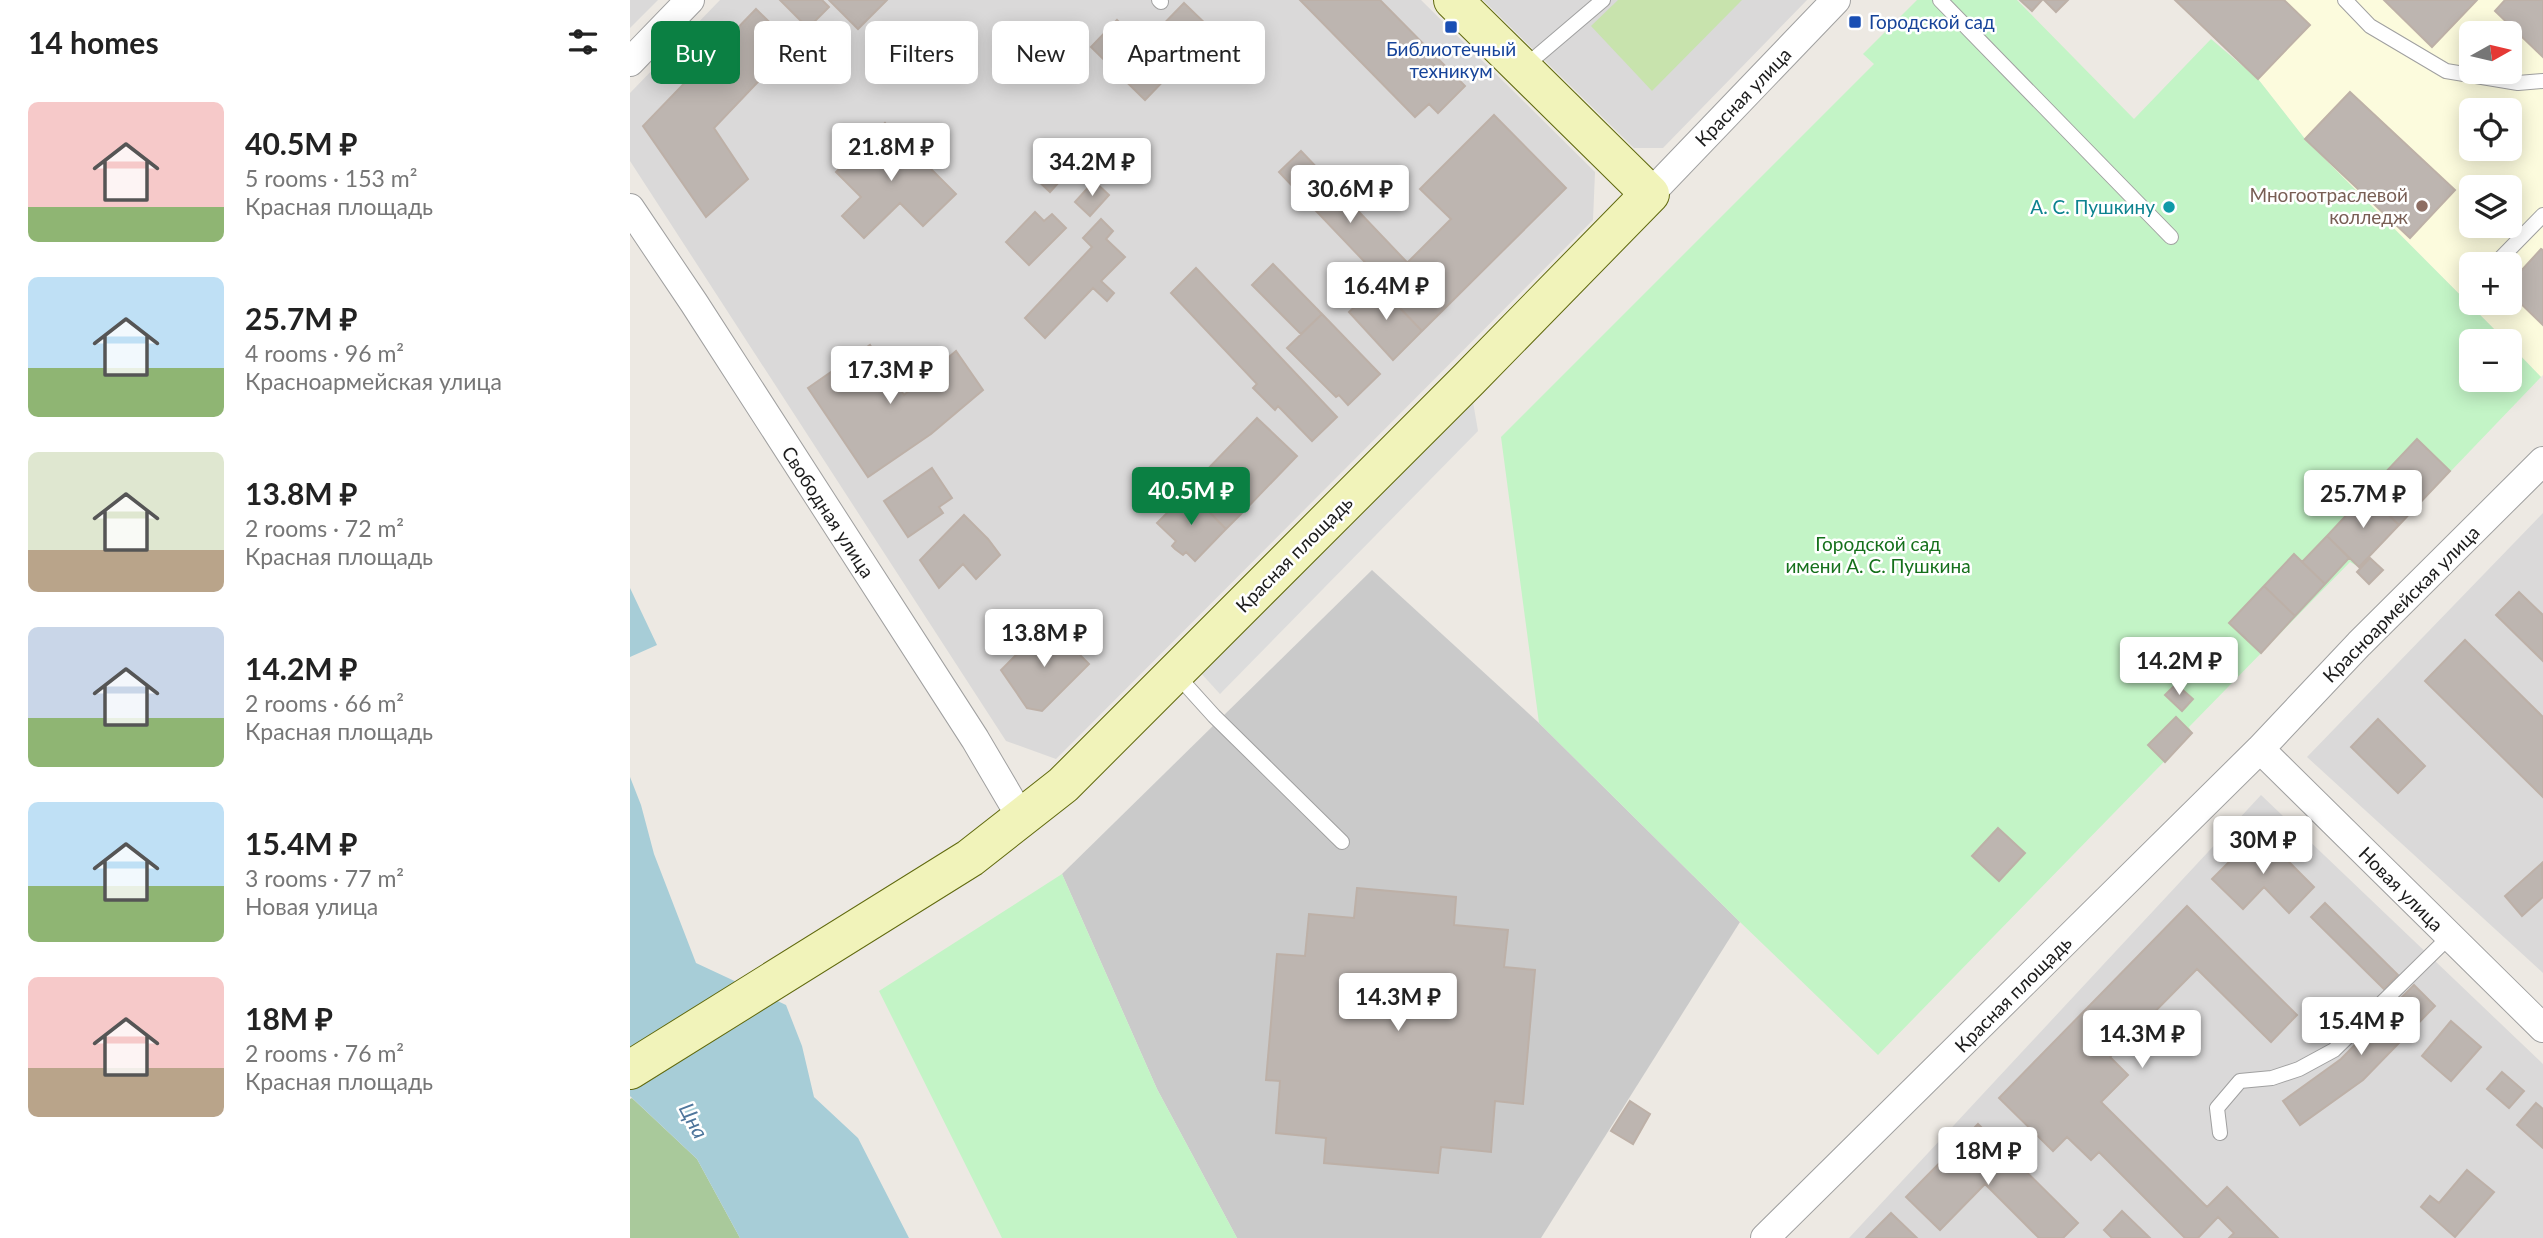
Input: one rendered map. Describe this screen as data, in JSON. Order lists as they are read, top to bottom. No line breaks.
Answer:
{"streets":{"main road":["Красная площадь"],"street":["Красная улица","Свободная улица","Красноармейская улица","Новая улица"]},"crossings":[["Красная улица","Красная площадь"],["Свободная улица","Красная площадь"],["Красная площадь","Красноармейская улица"],["Красная площадь","Новая улица"],["Красноармейская улица","Новая улица"]],"water":["Цна"],"parks":["Городской сад имени А. С. Пушкина"],"places":{"transit":["Городской сад","Библиотечный техникум"],"other":["Многоотраслевой колледж","А. С. Пушкину"]},"north":"right","page":{"heading":"14 homes","map_buttons":["+","−"],"chip":["Buy","Rent","Filters","New","Apartment"],"list":[{"name":"40.5M ₽","note":"5 rooms · 153 m² · Красная площадь"},{"name":"25.7M ₽","note":"4 rooms · 96 m² · Красноармейская улица"},{"name":"13.8M ₽","note":"2 rooms · 72 m² · Красная площадь"},{"name":"14.2M ₽","note":"2 rooms · 66 m² · Красная площадь"},{"name":"15.4M ₽","note":"3 rooms · 77 m² · Новая улица"},{"name":"18M ₽","note":"2 rooms · 76 m² · Красная площадь"}],"price":["21.8M ₽","34.2M ₽","30.6M ₽","16.4M ₽","17.3M ₽","40.5M ₽","25.7M ₽","13.8M ₽","14.2M ₽","30M ₽","14.3M ₽","15.4M ₽","14.3M ₽","18M ₽"]}}
